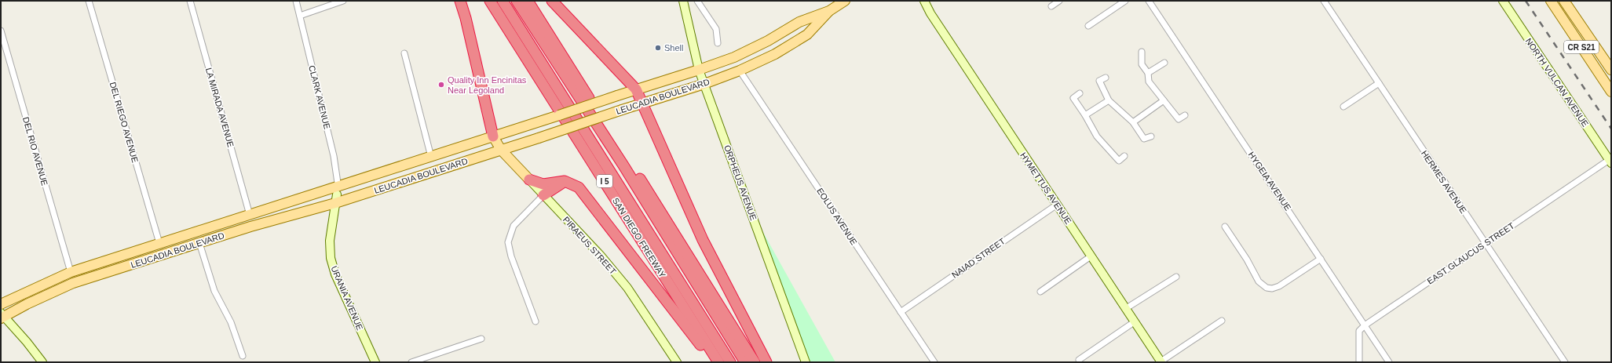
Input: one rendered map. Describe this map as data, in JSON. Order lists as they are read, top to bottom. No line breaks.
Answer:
{"streets":{"highway":["I 5","SAN DIEGO FREEWAY"],"main road":["CR S21","LEUCADIA BOULEVARD","PIRAEUS STREET"],"street":["NORTH VULCAN AVENUE","CLARK AVENUE","LA MIRADA AVENUE","DEL RIEGO AVENUE","DEL RIO AVENUE","HYGEIA AVENUE","HERMES AVENUE","ORPHEUS AVENUE","HYMETTUS AVENUE","EOLUS AVENUE","EAST GLAUCUS STREET","NAIAD STREET","URANIA AVENUE"]},"crossings":[["NORTH VULCAN AVENUE","EAST GLAUCUS STREET"],["LEUCADIA BOULEVARD","CLARK AVENUE"],["LEUCADIA BOULEVARD","LA MIRADA AVENUE"],["LEUCADIA BOULEVARD","DEL RIEGO AVENUE"],["LEUCADIA BOULEVARD","DEL RIO AVENUE"],["LEUCADIA BOULEVARD","ORPHEUS AVENUE"],["LEUCADIA BOULEVARD","EOLUS AVENUE"],["LEUCADIA BOULEVARD","PIRAEUS STREET"],["LEUCADIA BOULEVARD","URANIA AVENUE"],["CLARK AVENUE","URANIA AVENUE"],["HYGEIA AVENUE","EAST GLAUCUS STREET"],["HERMES AVENUE","EAST GLAUCUS STREET"],["HYMETTUS AVENUE","NAIAD STREET"],["EOLUS AVENUE","NAIAD STREET"]],"places":["Shell","Quality Inn Encinitas Near Legoland"]}
